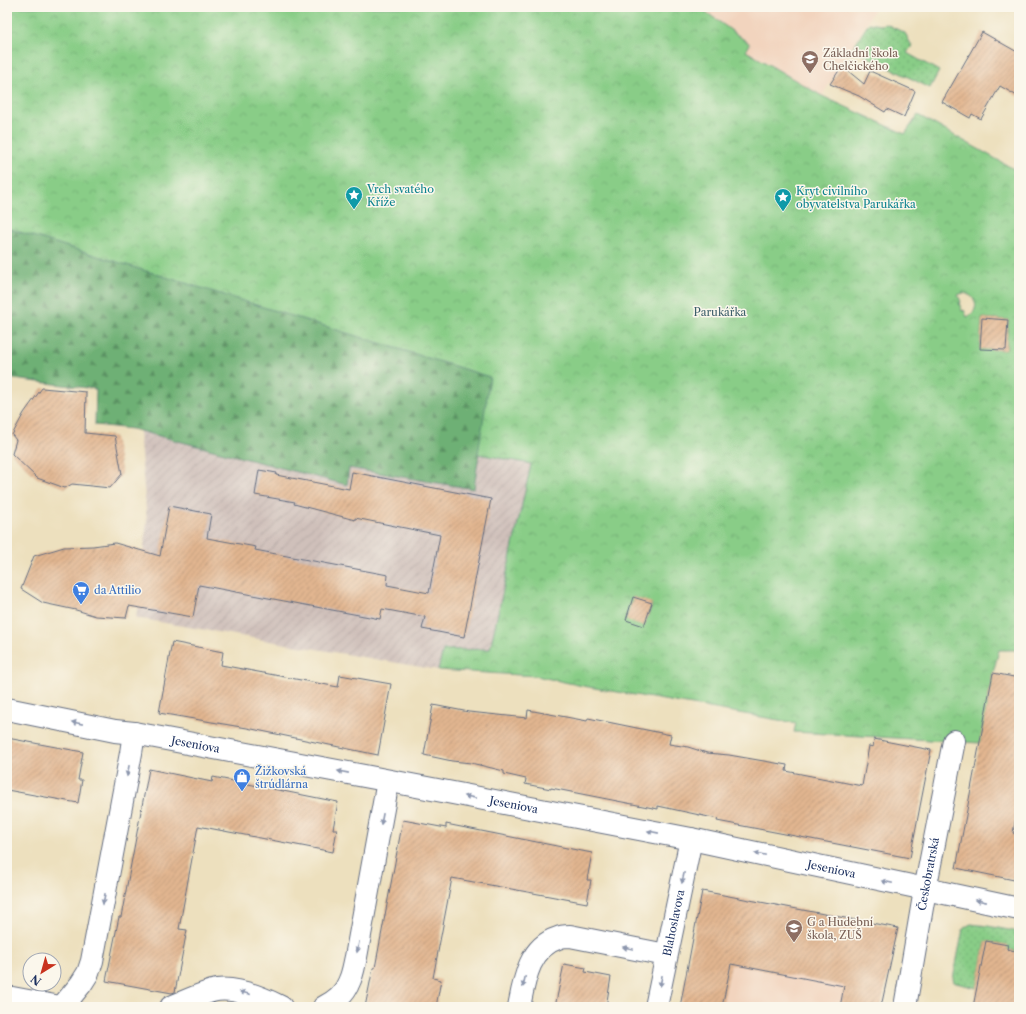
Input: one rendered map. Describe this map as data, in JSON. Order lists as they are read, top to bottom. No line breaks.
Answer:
{"streets":{"street":["Jeseniova","Českobratrská","Blahoslavova"]},"crossings":[["Jeseniova","Českobratrská"],["Jeseniova","Blahoslavova"]],"one_way":["Jeseniova","Blahoslavova"],"parks":["Parukářka"],"places":{"school or university":["Základní škola Chelčického","G a Hudební škola, ZUŠ"],"place":["Vrch svatého Kříže","Kryt civilního obyvatelstva Parukářka"],"supermarket":["da Attilio"],"shop":["Žižkovská štrúdlárna"]},"north":"bottom left"}
